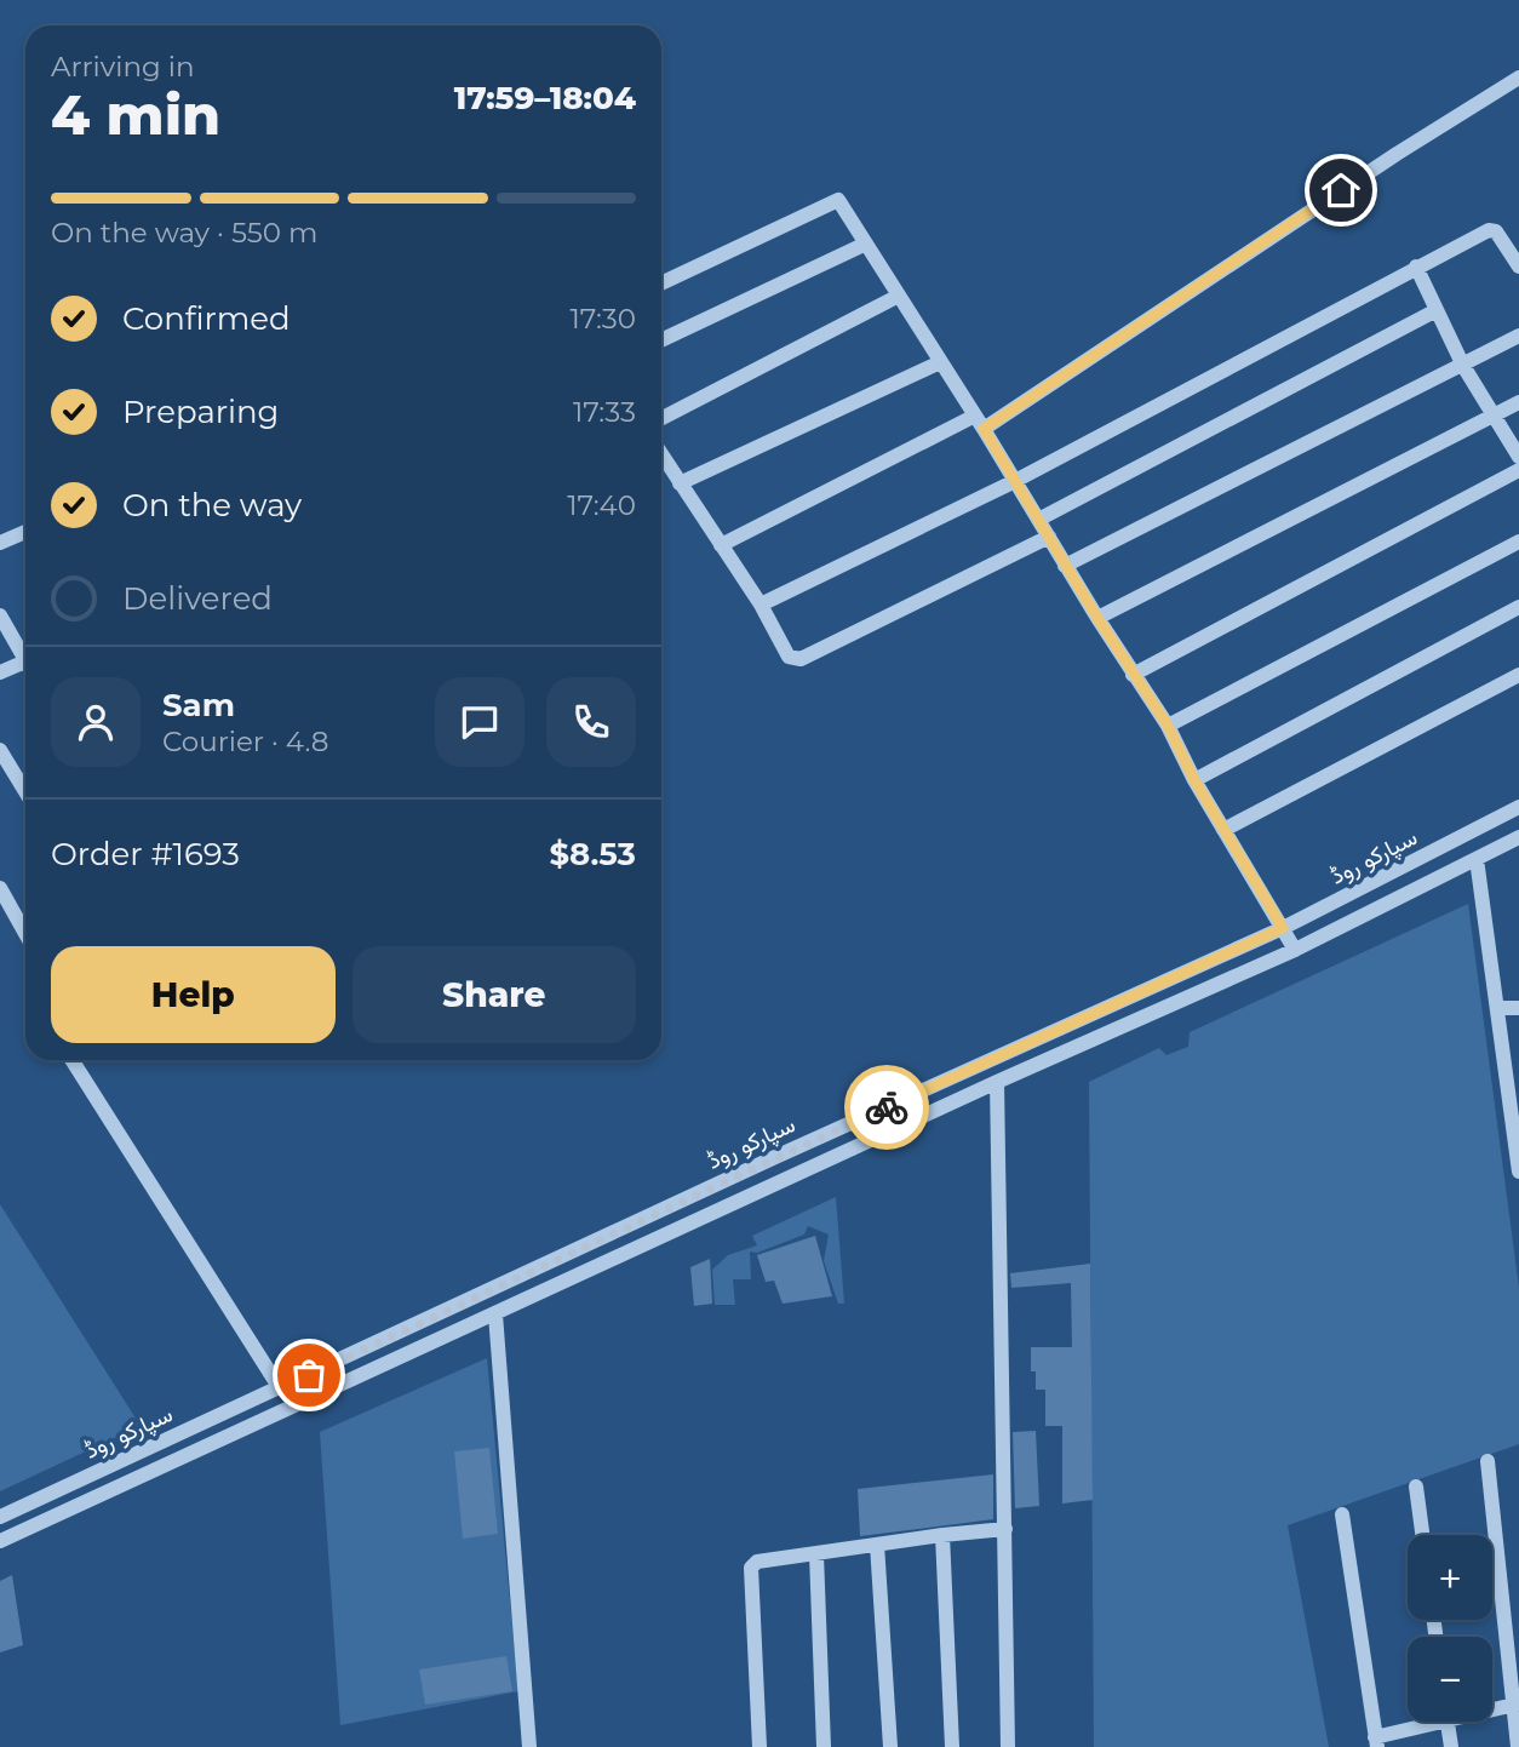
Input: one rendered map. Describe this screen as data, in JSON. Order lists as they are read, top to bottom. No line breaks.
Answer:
{"streets":{"street":["سپارکو روڈ"]},"page":{"heading":["4 min","Arriving in","17:59–18:04"],"panel":["Sam","Courier · 4.8","Order #1693","$8.53"],"bar":"On the way · 550 m","list":[["Confirmed","17:30"],["Preparing","17:33"],["On the way","17:40"],"Delivered"],"buttons":["Help","Share"],"map_buttons":["+","−"]}}
